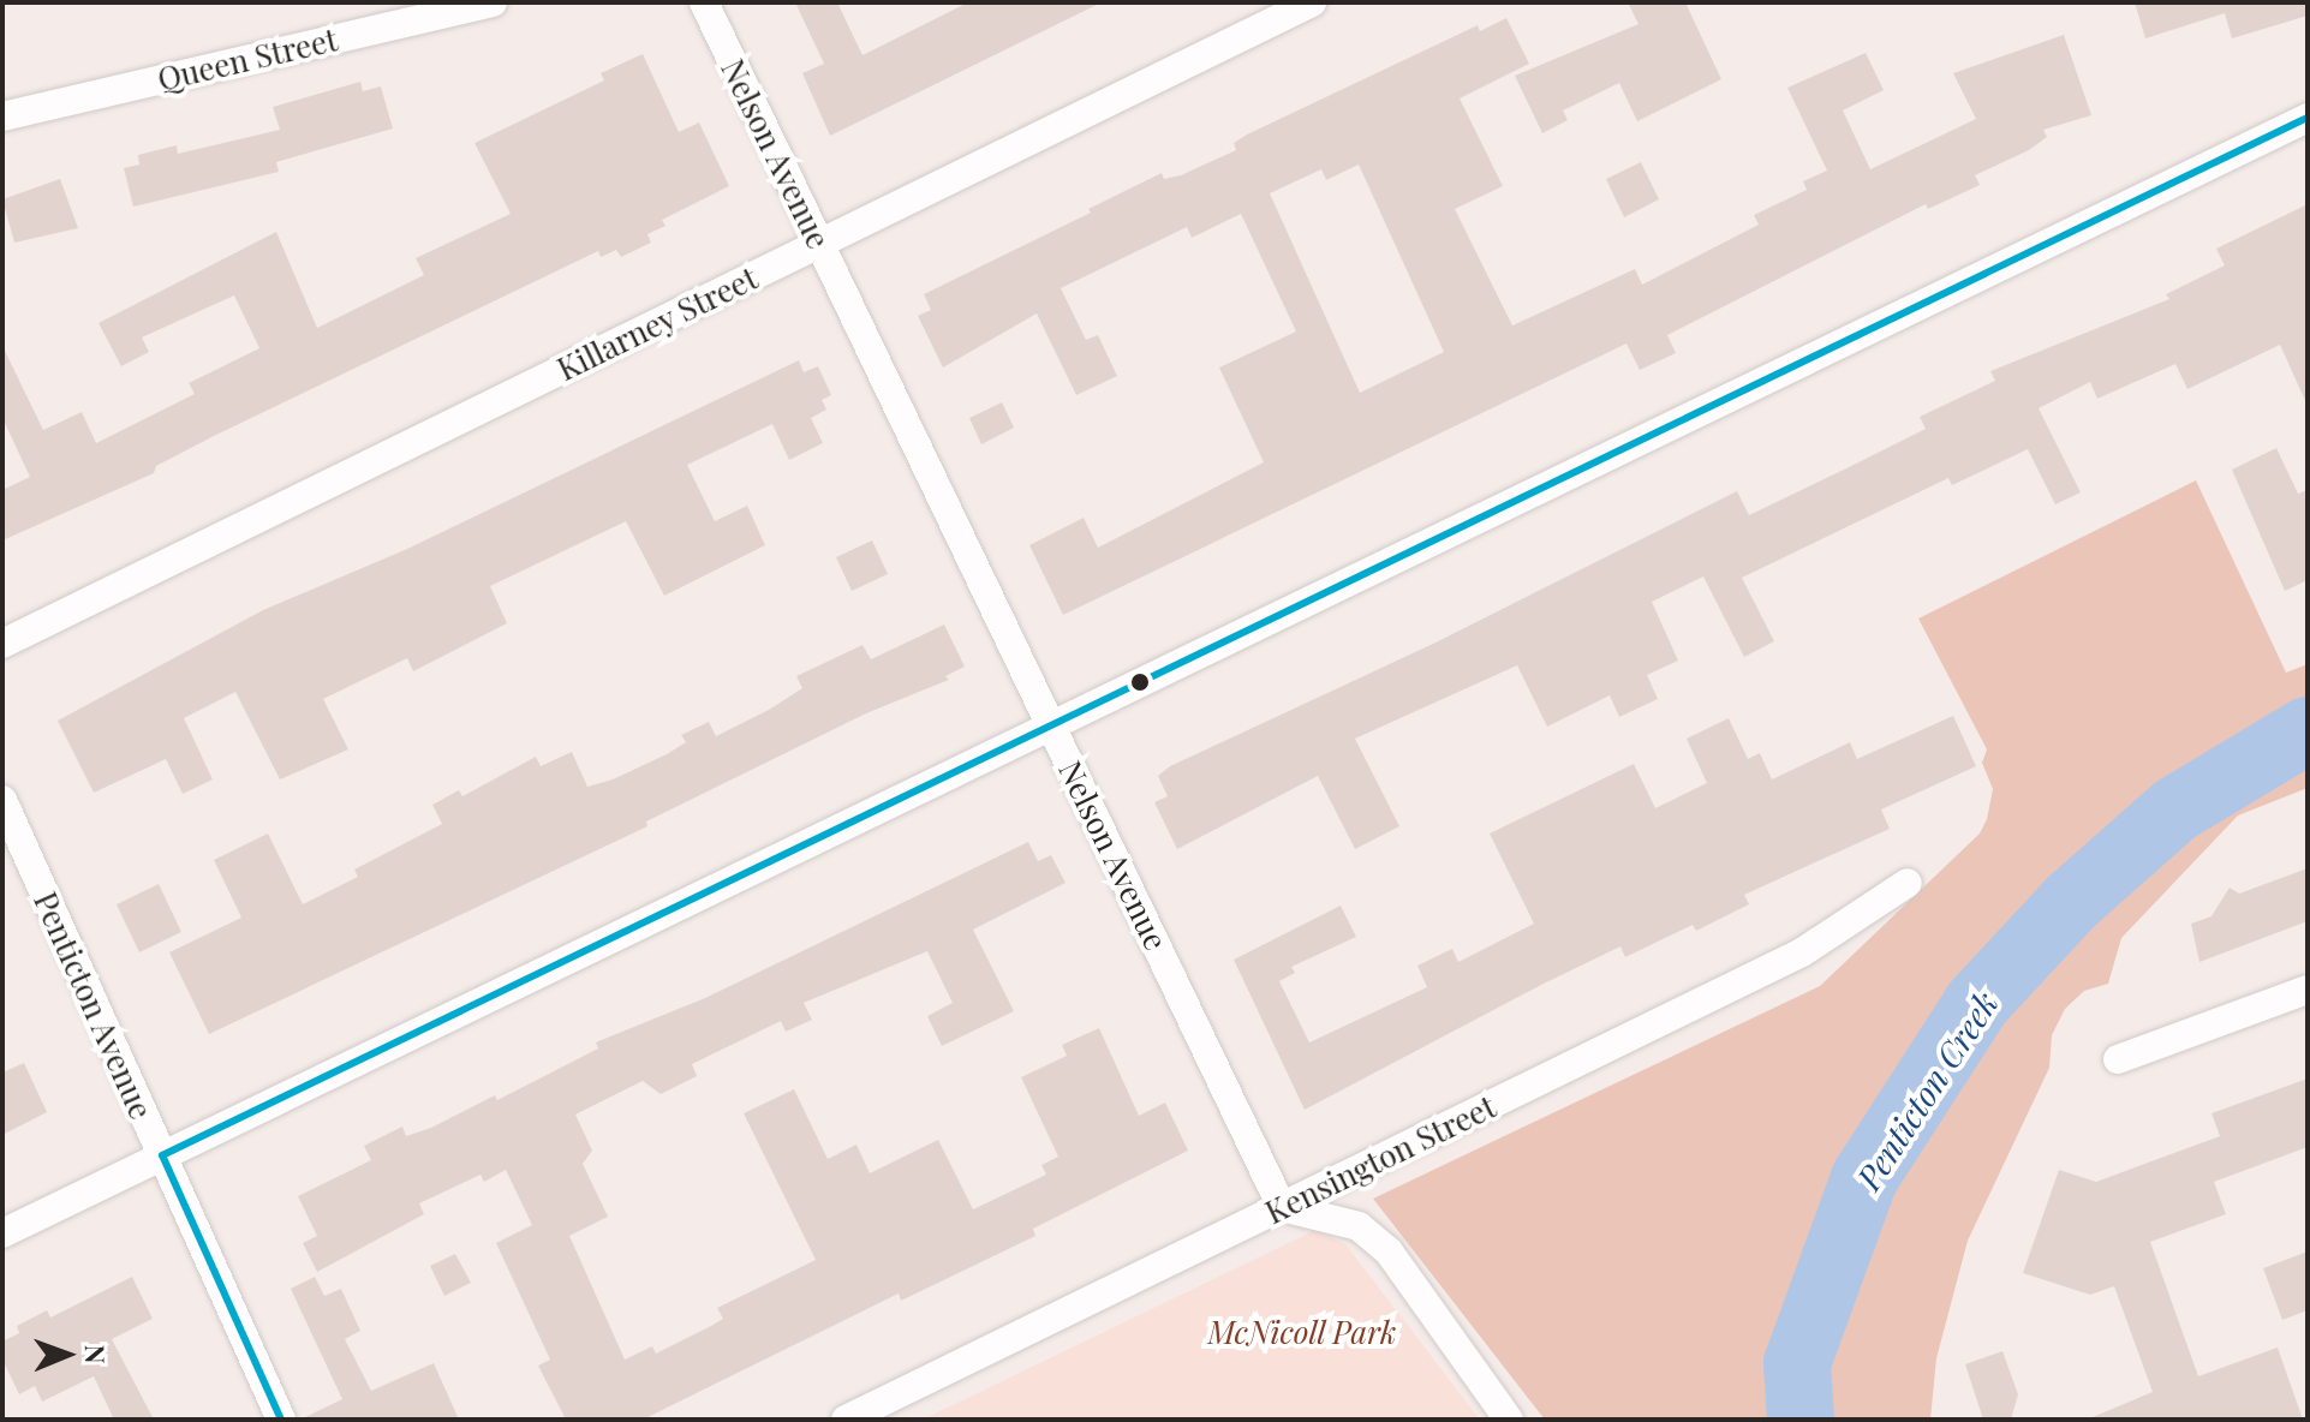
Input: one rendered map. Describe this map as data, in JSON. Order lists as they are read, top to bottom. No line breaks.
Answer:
{"streets":{"street":["Queen Street","Nelson Avenue","Killarney Street","Penticton Avenue","Kensington Street"]},"crossings":[["Nelson Avenue","Killarney Street"],["Nelson Avenue","Kensington Street"]],"water":["Penticton Creek"],"parks":["McNicoll Park"],"north":"right"}
